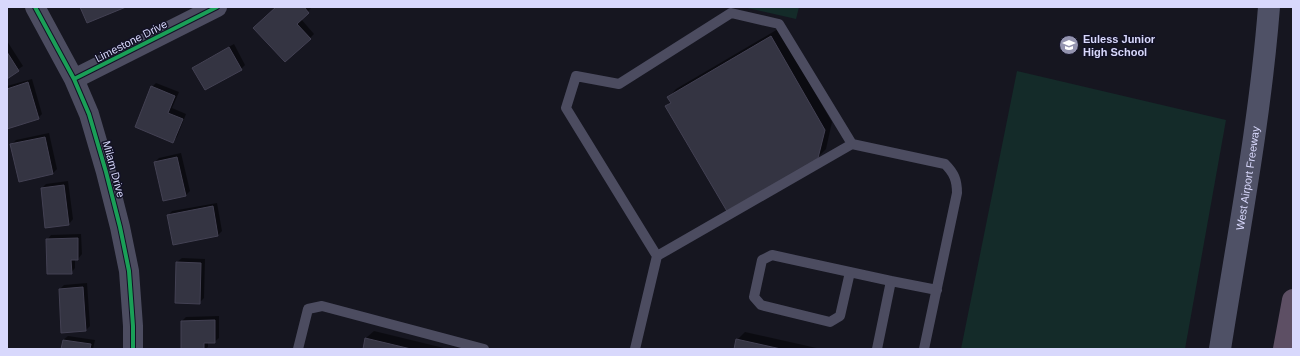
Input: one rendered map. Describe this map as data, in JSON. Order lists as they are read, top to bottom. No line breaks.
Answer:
{"streets":{"main road":["West Airport Freeway"],"street":["Limestone Drive","Milam Drive"]},"crossings":[["Limestone Drive","Milam Drive"]],"places":{"school or university":["Euless Junior High School"]}}
